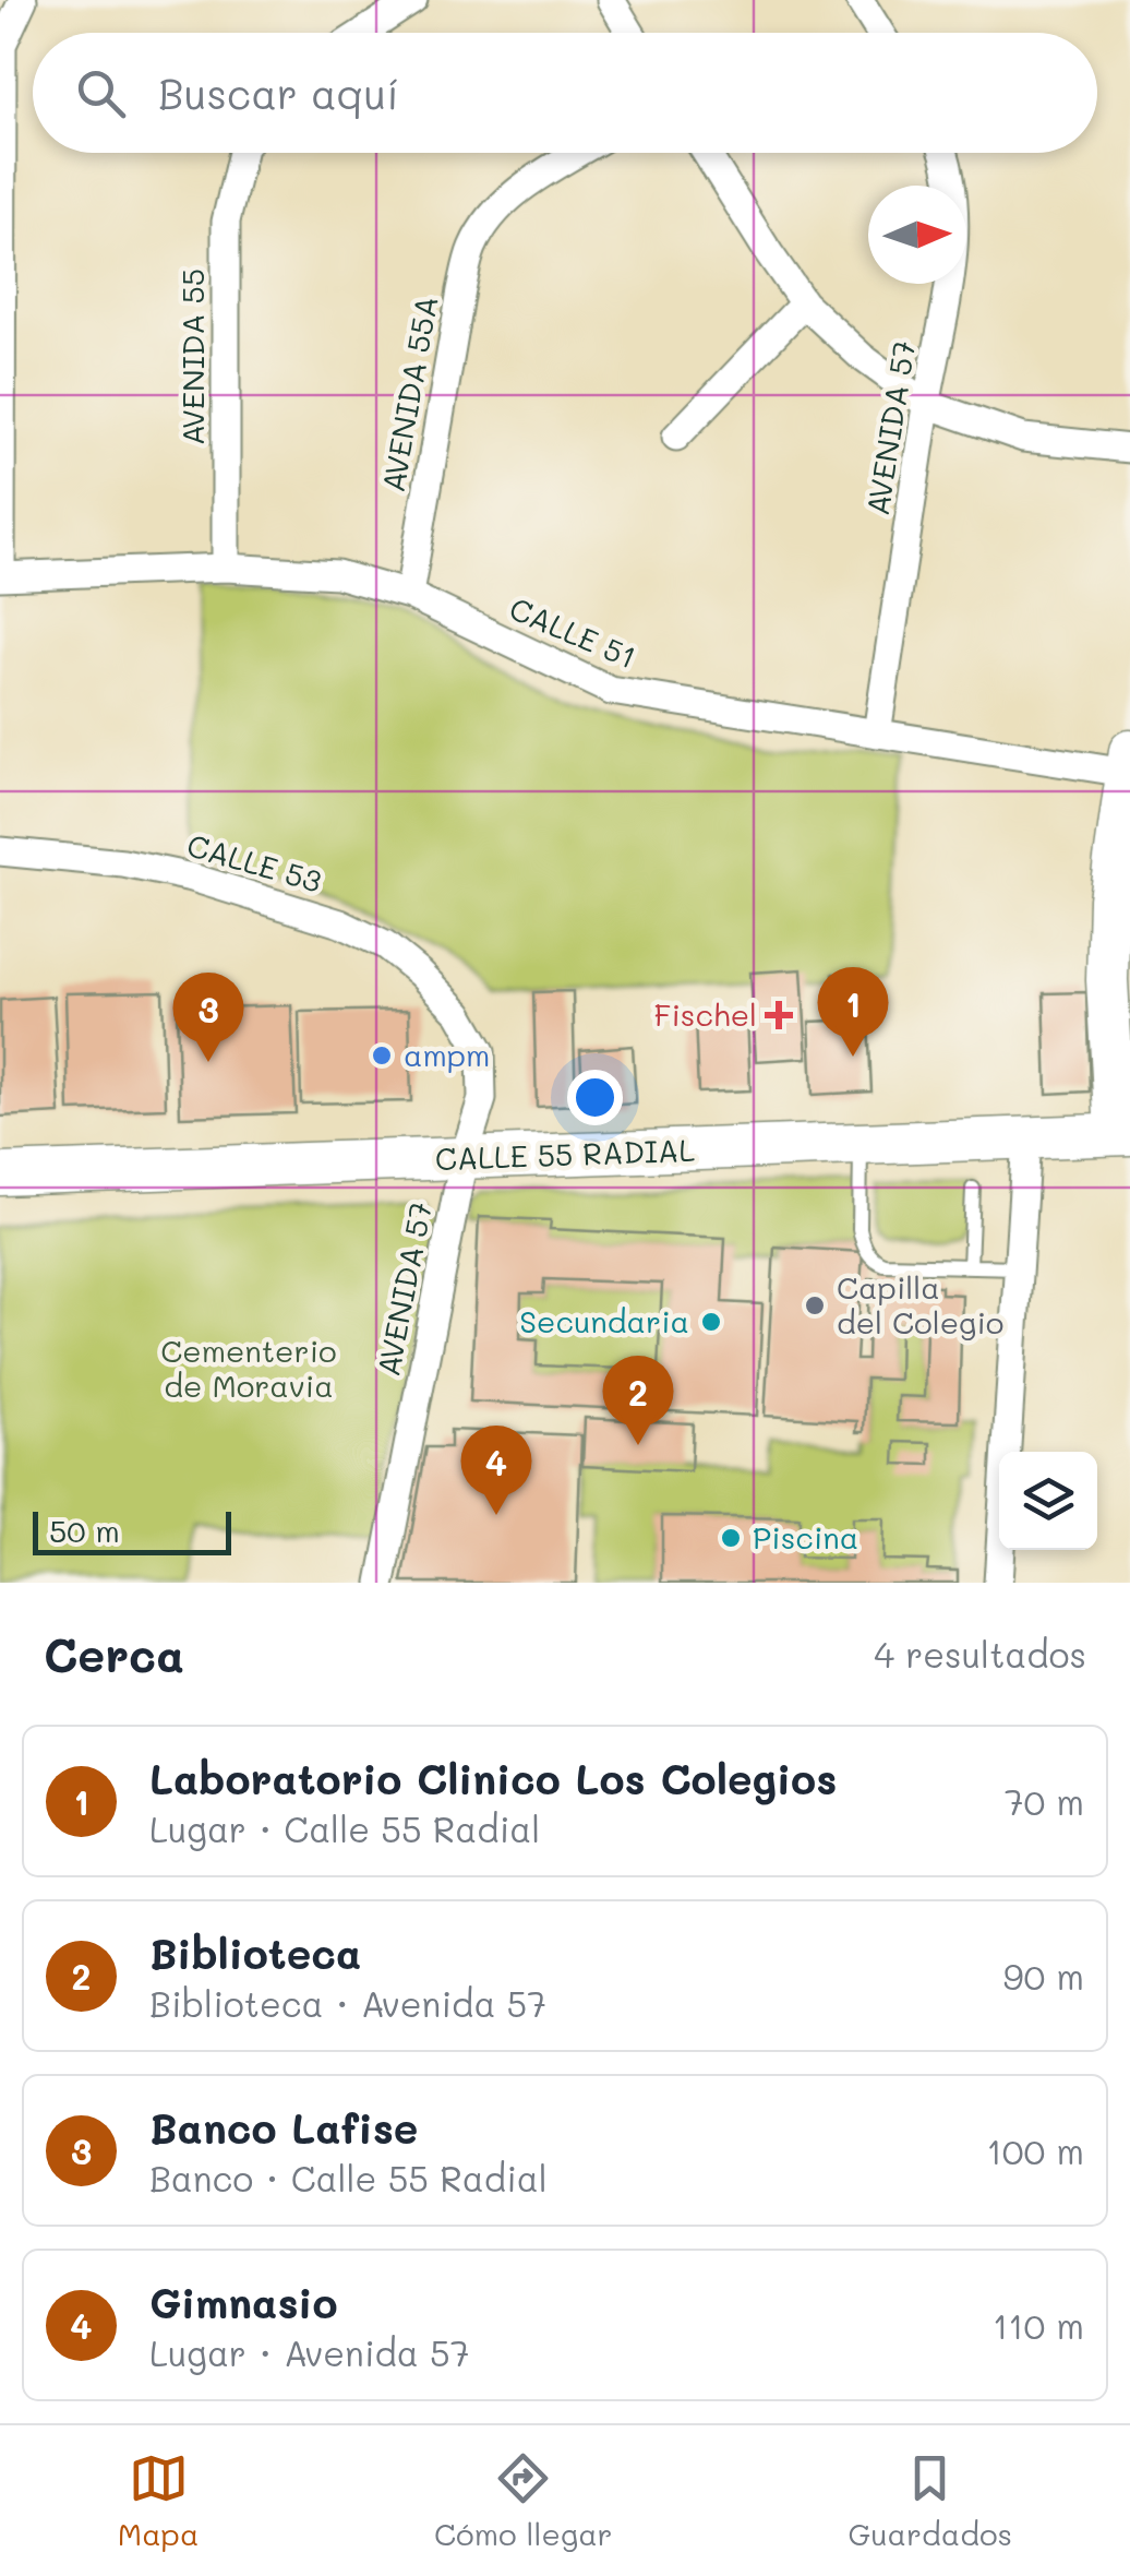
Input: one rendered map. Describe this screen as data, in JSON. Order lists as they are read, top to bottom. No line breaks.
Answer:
{"streets":{"main road":["CALLE 55 RADIAL"],"street":["AVENIDA 55","AVENIDA 55A","AVENIDA 57","CALLE 51","CALLE 53"]},"crossings":[["AVENIDA 55","CALLE 51"],["AVENIDA 55A","CALLE 51"],["AVENIDA 57","CALLE 51"],["AVENIDA 57","CALLE 53"],["AVENIDA 57","CALLE 55 RADIAL"]],"parks":["Cementerio de Moravia"],"places":{"health":["Fischel"],"other":["ampm","Capilla del Colegio","Secundaria","Piscina"]},"scale_bar":"50 m","north":"right","page":{"search":"Buscar aquí","pins":["1","3","2","4"],"scale":"50 m","heading":["Cerca","4 resultados"],"list":[{"mark":"1","name":"Laboratorio Clinico Los Colegios","note":"Lugar · Calle 55 Radial","value":"70 m"},{"mark":"2","name":"Biblioteca","note":"Biblioteca · Avenida 57","value":"90 m"},{"mark":"3","name":"Banco Lafise","note":"Banco · Calle 55 Radial","value":"100 m"},{"mark":"4","name":"Gimnasio","note":"Lugar · Avenida 57","value":"110 m"}],"nav":["Mapa","Cómo llegar","Guardados"]}}
